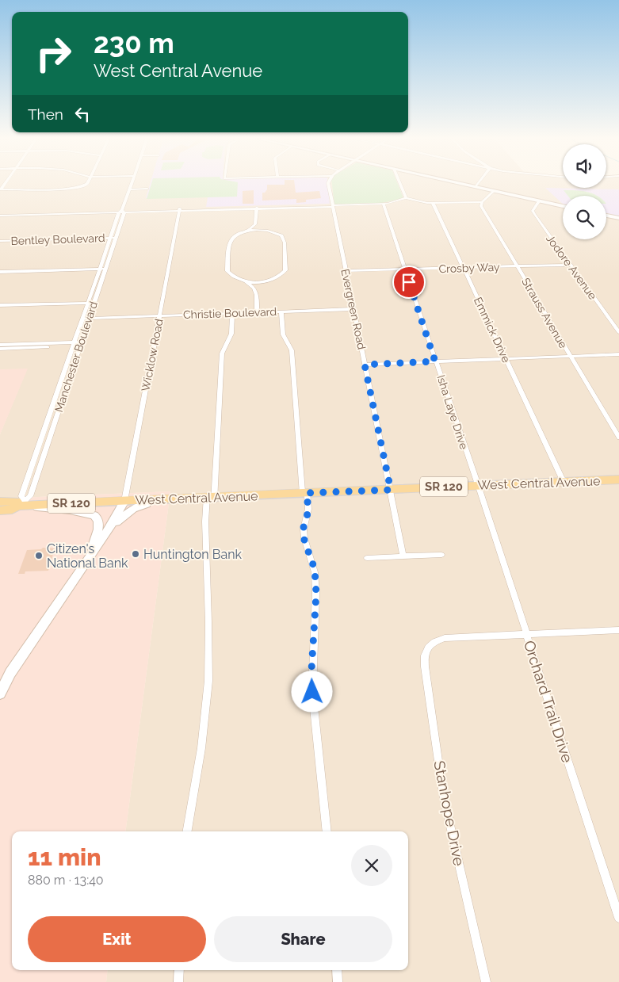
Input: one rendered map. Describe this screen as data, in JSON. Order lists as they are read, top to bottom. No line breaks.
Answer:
{"streets":{"main road":["West Central Avenue","SR 120"],"street":["Bentley Boulevard","Jodore Avenue","Crosby Way","Evergreen Road","Christie Boulevard","Strauss Avenue","Emmick Drive","Wicklow Road","Manchester Boulevard","Isha Laye Drive","Orchard Trail Drive","Stanhope Drive"]},"crossings":[["Bentley Boulevard","Manchester Boulevard"],["Jodore Avenue","Crosby Way"],["Crosby Way","Evergreen Road"],["Crosby Way","Strauss Avenue"],["Crosby Way","Emmick Drive"],["Crosby Way","Isha Laye Drive"],["Evergreen Road","Christie Boulevard"],["Evergreen Road","West Central Avenue"],["Christie Boulevard","Wicklow Road"],["Christie Boulevard","Manchester Boulevard"],["Emmick Drive","West Central Avenue"],["Wicklow Road","West Central Avenue"],["Manchester Boulevard","West Central Avenue"],["Isha Laye Drive","West Central Avenue"],["Isha Laye Drive","Orchard Trail Drive"],["West Central Avenue","Orchard Trail Drive"],["Orchard Trail Drive","Stanhope Drive"]],"places":["Huntington Bank","Citizen's National Bank"],"page":{"turn":["230 m","West Central Avenue"],"then":"Then","heading":["11 min","880 m · 13:40"],"buttons":["Exit","Share"]}}
